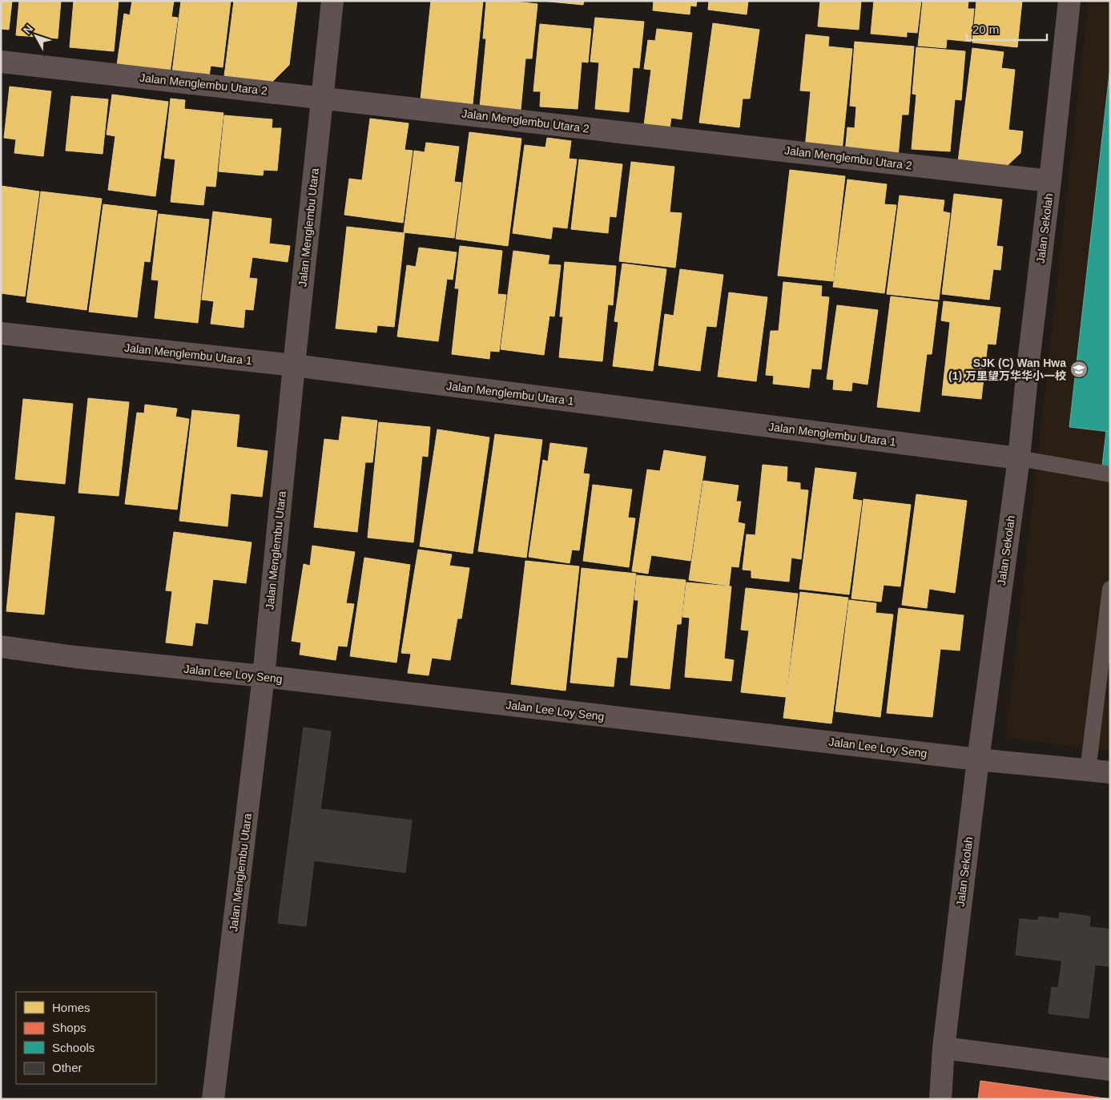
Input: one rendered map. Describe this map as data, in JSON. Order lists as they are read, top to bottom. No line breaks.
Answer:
{"streets":{"street":["Jalan Menglembu Utara 2","Jalan Menglembu Utara","Jalan Sekolah","Jalan Menglembu Utara 1","Jalan Lee Loy Seng"]},"crossings":[["Jalan Menglembu Utara 2","Jalan Menglembu Utara"],["Jalan Menglembu Utara 2","Jalan Sekolah"],["Jalan Menglembu Utara","Jalan Menglembu Utara 1"],["Jalan Menglembu Utara","Jalan Lee Loy Seng"],["Jalan Sekolah","Jalan Menglembu Utara 1"],["Jalan Sekolah","Jalan Lee Loy Seng"]],"places":{"school or university":["SJK (C) Wan Hwa (1) 万里望万华华小一校"]},"legend":["Homes","Shops","Schools","Other"],"scale_bar":"20 m","north":"top left"}
